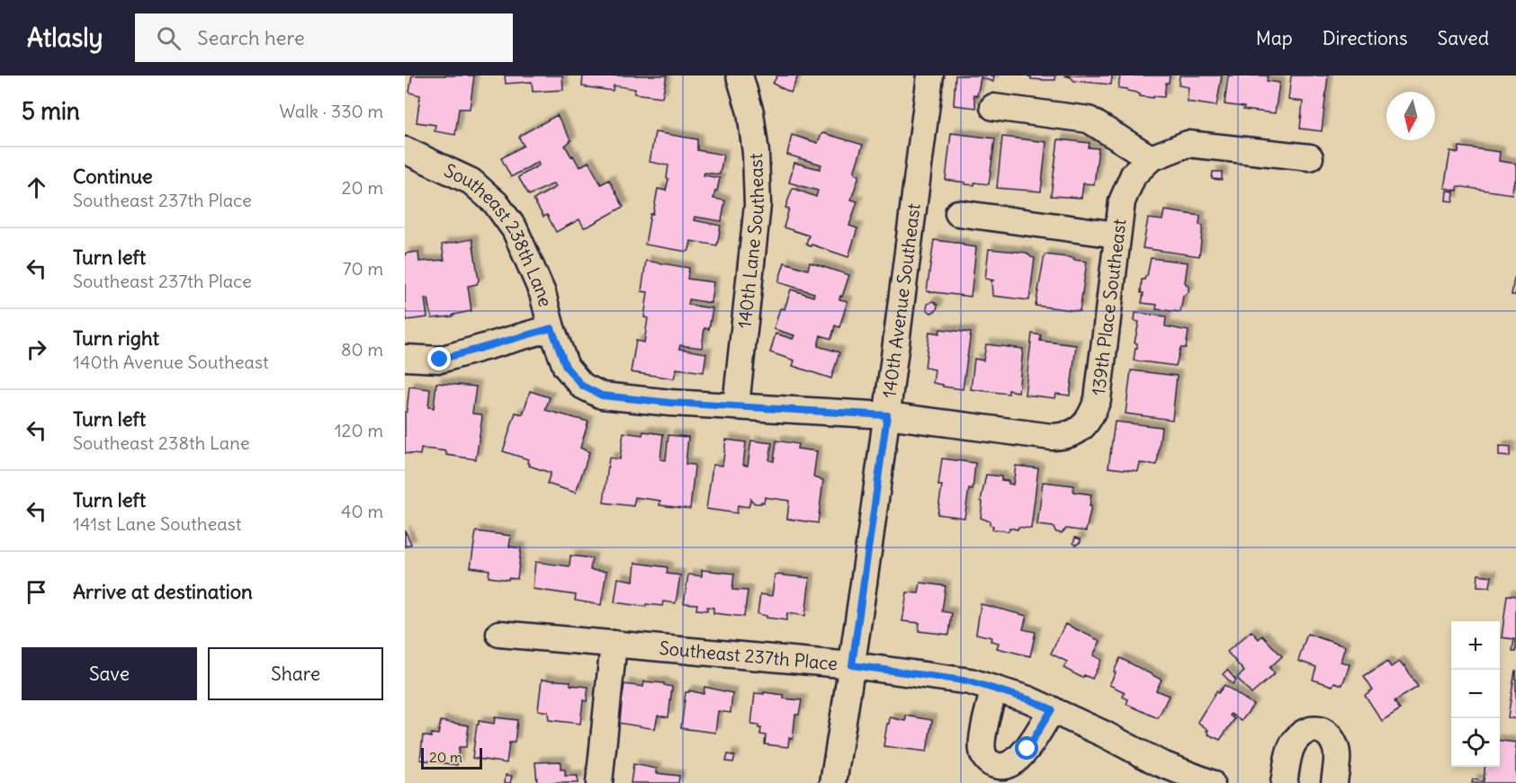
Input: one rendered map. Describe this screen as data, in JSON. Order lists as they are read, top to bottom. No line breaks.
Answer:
{"streets":{"street":["Southeast 238th Lane","140th Lane Southeast","140th Avenue Southeast","139th Place Southeast","Southeast 237th Place"]},"crossings":[["Southeast 238th Lane","140th Lane Southeast"],["Southeast 238th Lane","140th Avenue Southeast"],["Southeast 238th Lane","139th Place Southeast"],["140th Avenue Southeast","Southeast 237th Place"]],"scale_bar":"20 m","north":"bottom","page":{"header":"Atlasly","search":"Search here","nav":["Map","Directions","Saved"],"heading":["5 min","Walk · 330 m"],"list":[["Continue","Southeast 237th Place","20 m"],["Turn left","Southeast 237th Place","70 m"],["Turn right","140th Avenue Southeast","80 m"],["Turn left","Southeast 238th Lane","120 m"],["Turn left","141st Lane Southeast","40 m"],"Arrive at destination"],"map_buttons":["+","−"],"buttons":["Save","Share"],"scale":"20 m"}}
